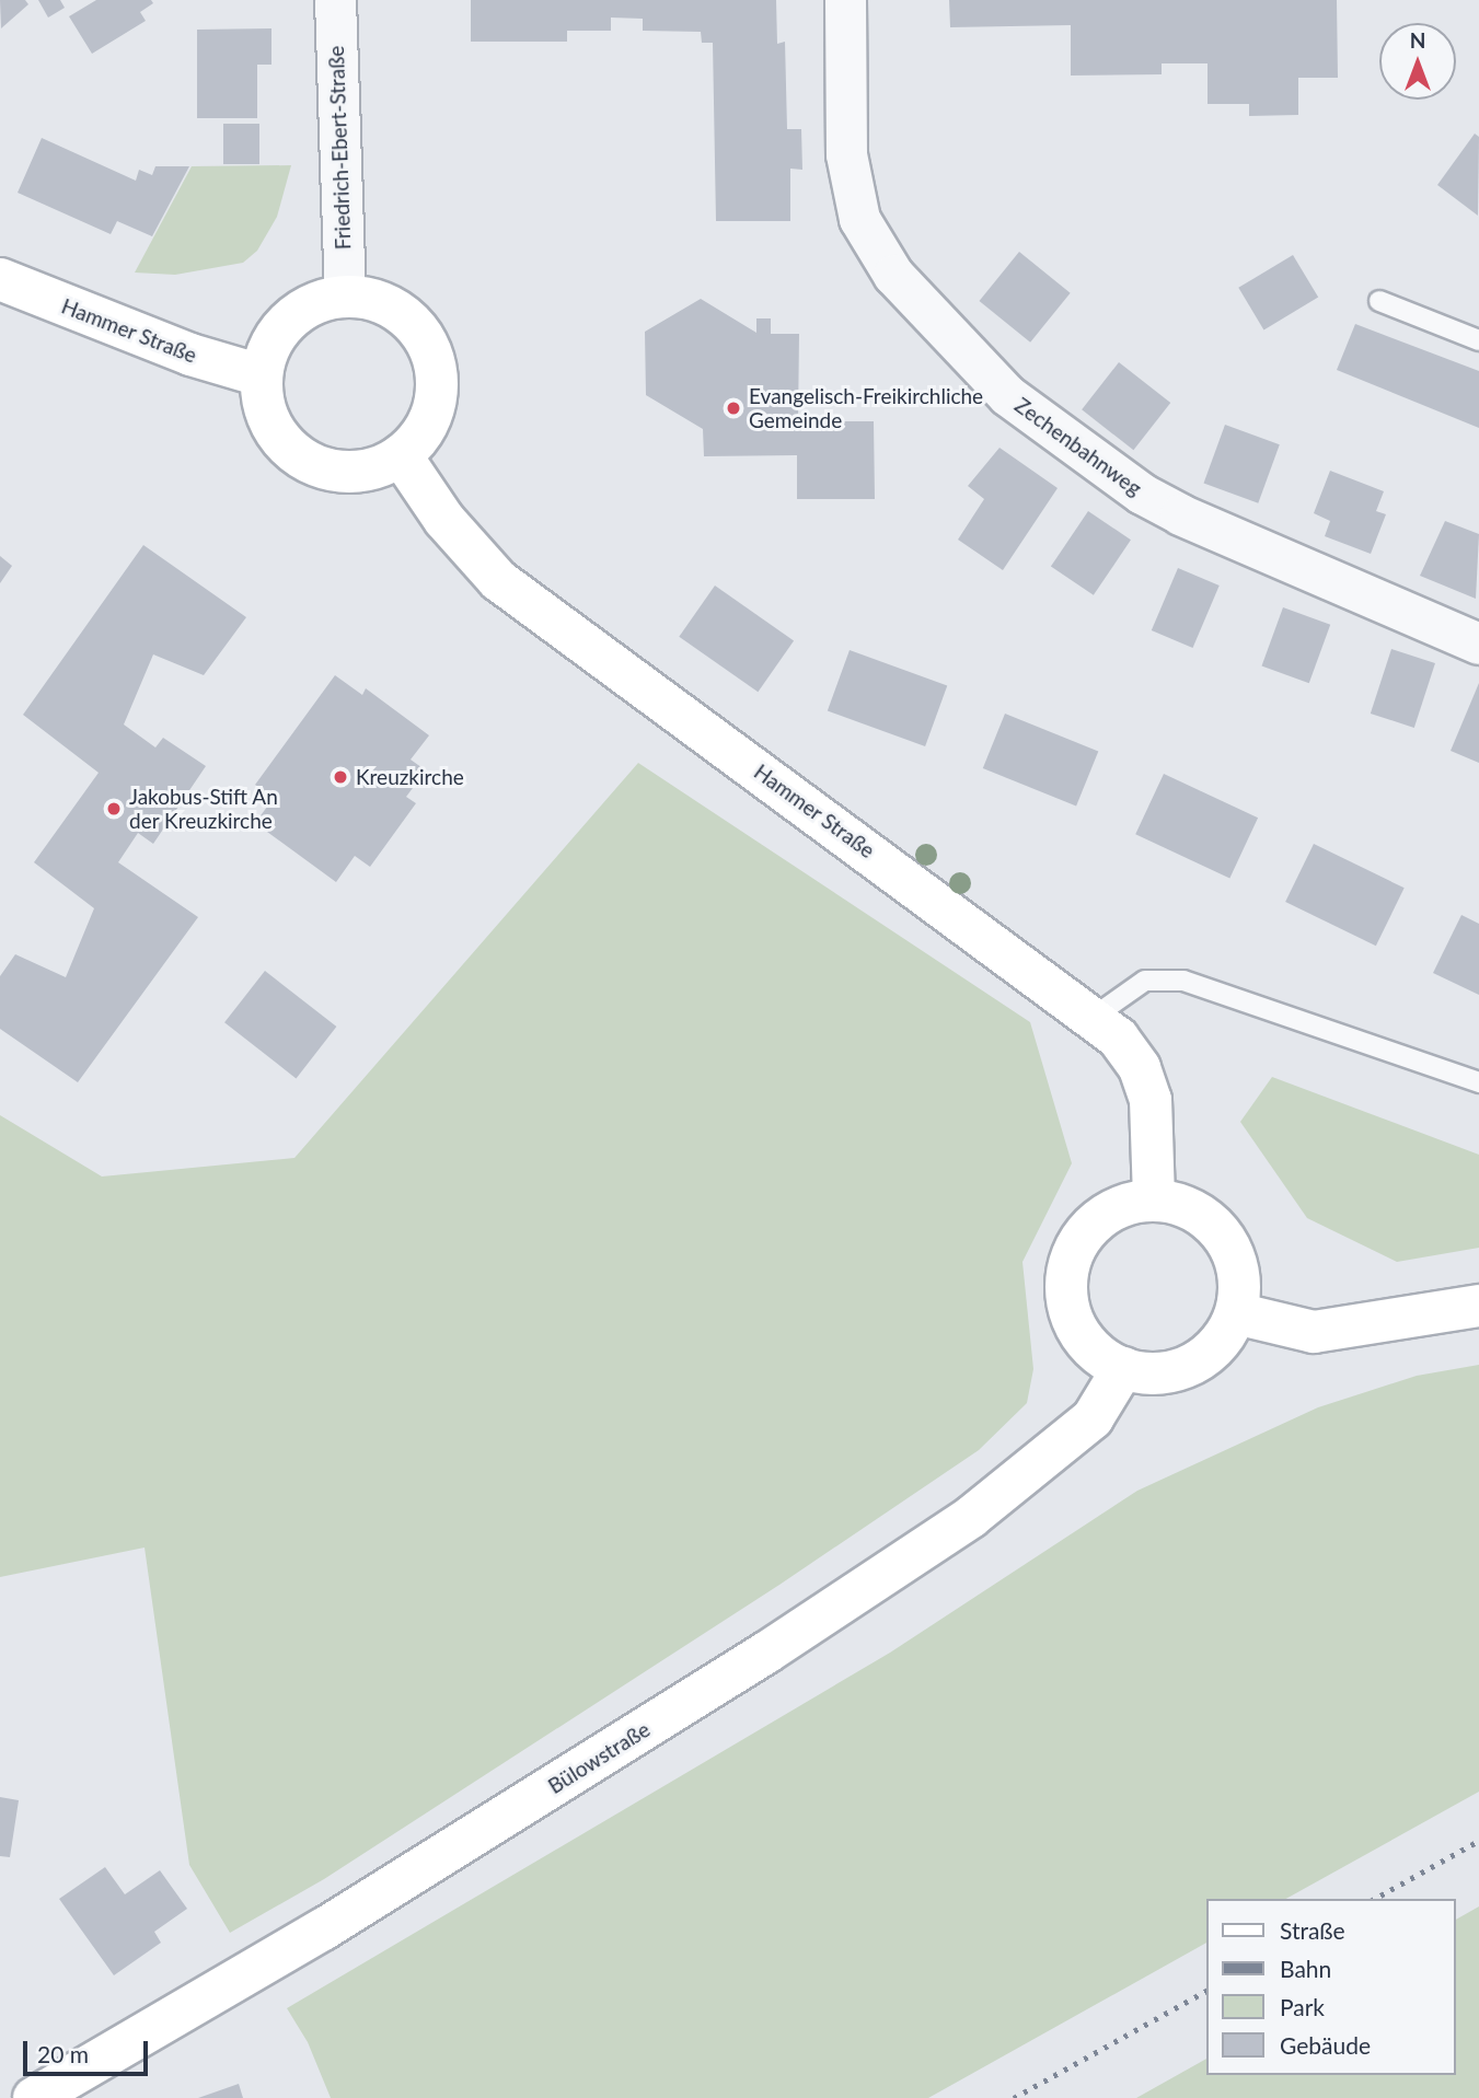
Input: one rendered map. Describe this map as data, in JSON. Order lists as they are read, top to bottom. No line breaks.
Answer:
{"streets":{"main road":["Hammer Straße","Bülowstraße"],"street":["Friedrich-Ebert-Straße","Zechenbahnweg"]},"crossings":[["Friedrich-Ebert-Straße","Hammer Straße"],["Hammer Straße","Bülowstraße"]],"places":["Evangelisch-Freikirchliche Gemeinde","Kreuzkirche","Jakobus-Stift An der Kreuzkirche"],"legend":["Straße","Bahn","Park","Gebäude"],"scale_bar":"20 m","north":"top"}
